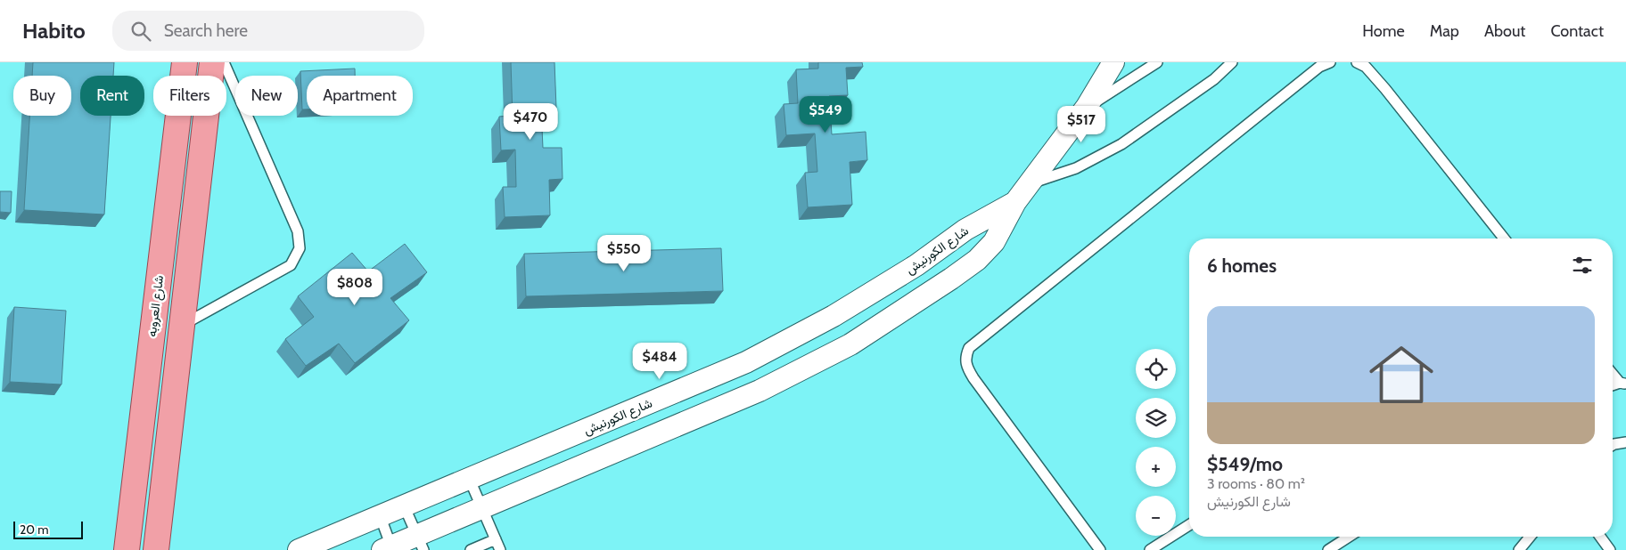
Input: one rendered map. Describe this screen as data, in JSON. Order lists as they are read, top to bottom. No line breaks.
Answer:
{"streets":{"main road":["شارع العروبه"],"street":["شارع الكورنيش"]},"scale_bar":"20 m","page":{"header":"Habito","search":"Search here","nav":["Home","Map","About","Contact"],"chip":["Buy","Rent","Filters","New","Apartment"],"price":["$549","$470","$517","$550","$808","$484"],"heading":"6 homes","list":[{"name":"$549/mo","note":"3 rooms · 80 m² · شارع الكورنيش"}],"map_buttons":["+","−"],"scale":"20 m"}}
